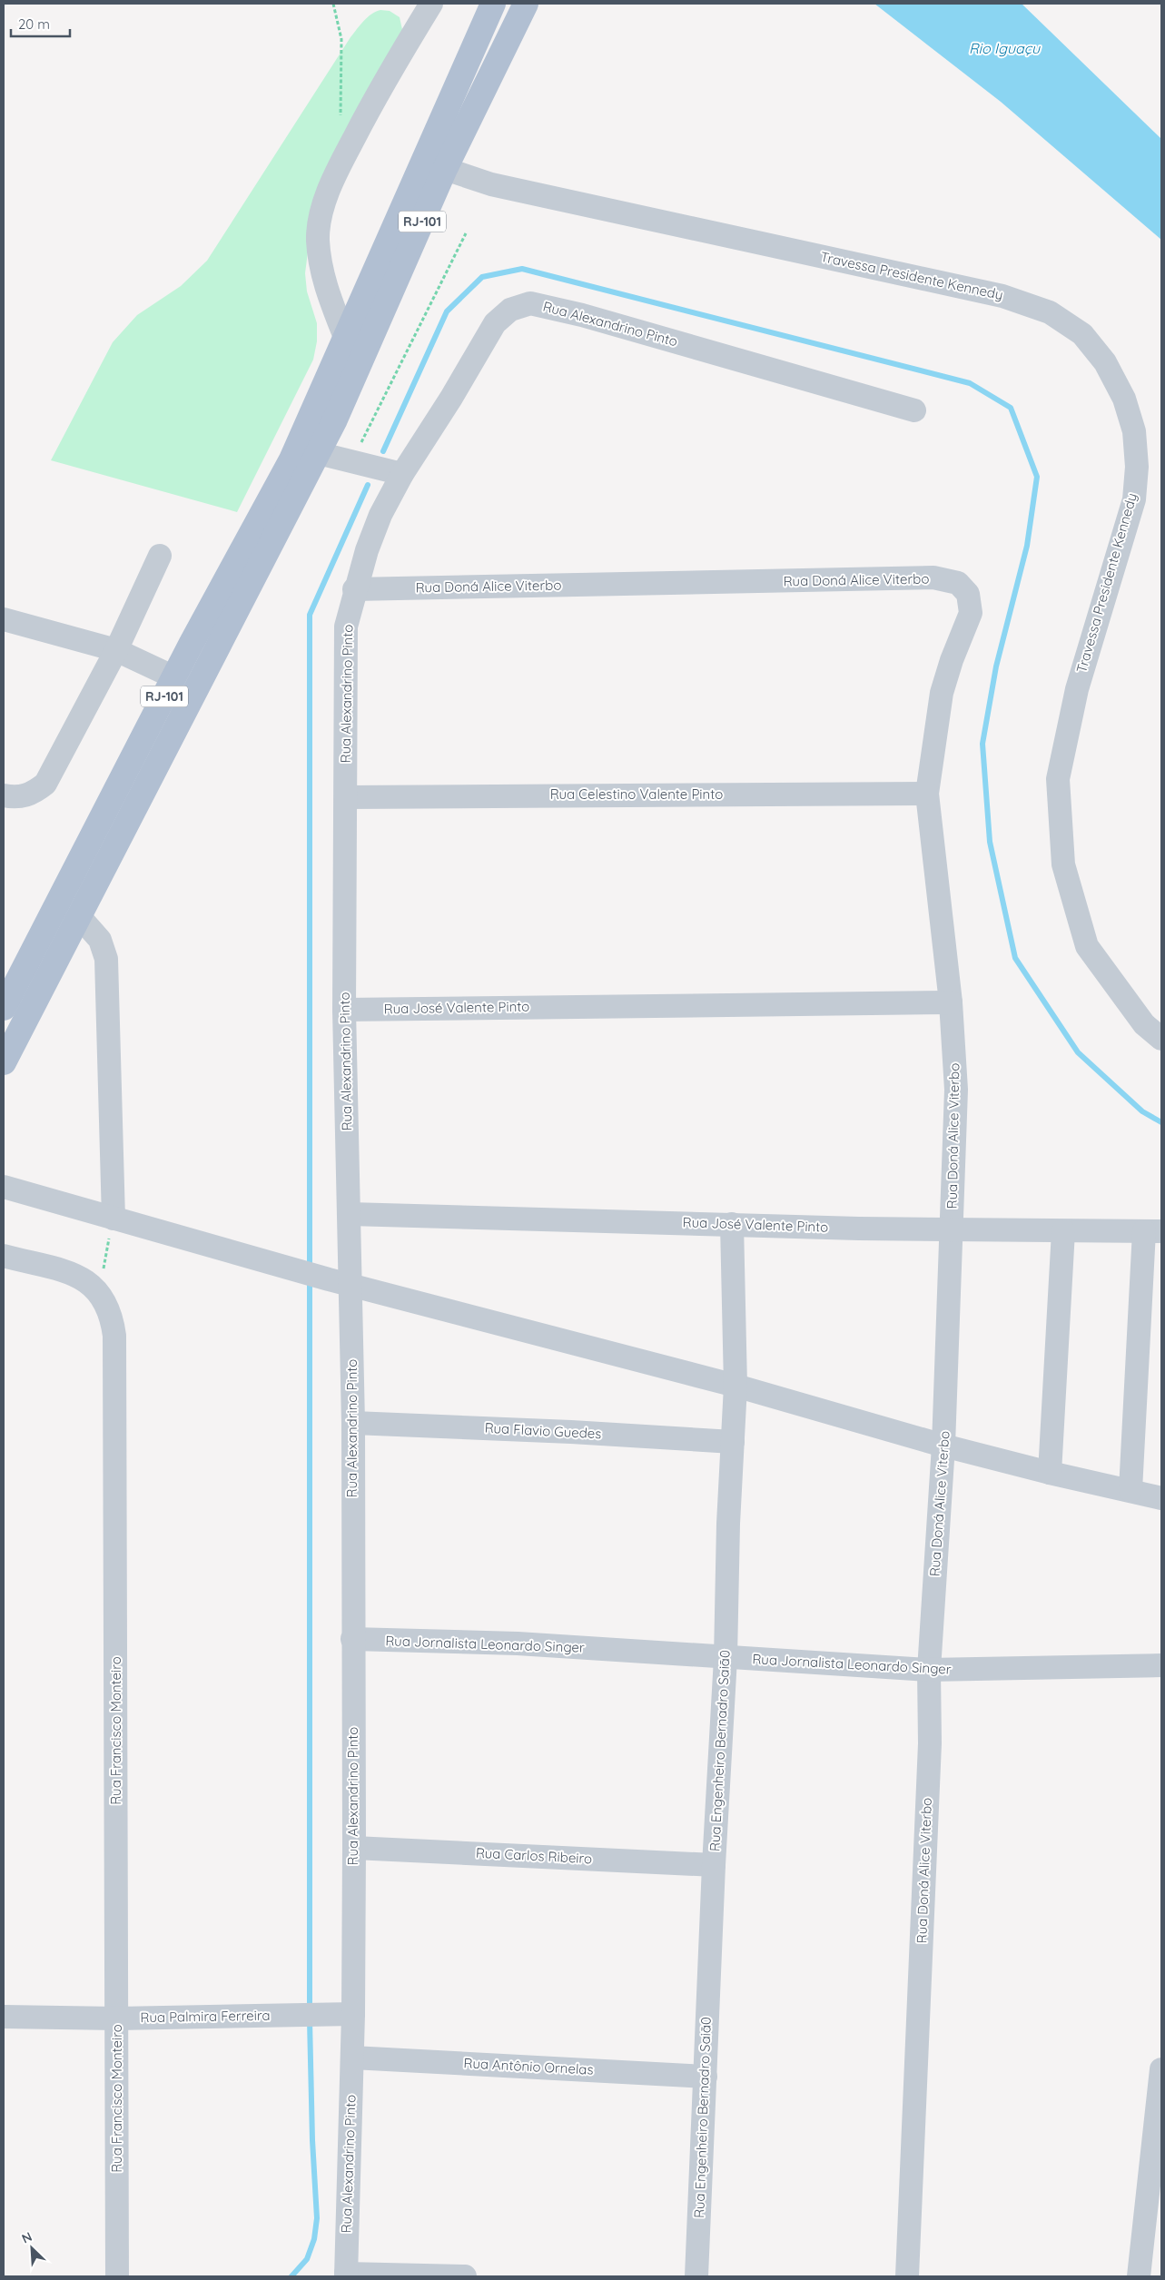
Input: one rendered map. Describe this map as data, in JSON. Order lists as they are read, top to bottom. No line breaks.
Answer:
{"streets":{"main road":["RJ-101"],"street":["Travessa Presidente Kennedy","Rua Alexandrino Pinto","Rua Doná Alice Viterbo","Rua Celestino Valente Pinto","Rua José Valente Pinto","Rua Flavio Guedes","Rua Jornalista Leonardo Singer","Rua Francisco Monteiro","Rua Engenheiro Bernadro Saiā0","Rua Carlos Ribeiro","Rua Palmira Ferreira","Rua Antônio Ornelas"]},"crossings":[["RJ-101","Travessa Presidente Kennedy"],["Rua Alexandrino Pinto","Rua Doná Alice Viterbo"],["Rua Alexandrino Pinto","Rua Celestino Valente Pinto"],["Rua Alexandrino Pinto","Rua José Valente Pinto"],["Rua Alexandrino Pinto","Rua Flavio Guedes"],["Rua Alexandrino Pinto","Rua Jornalista Leonardo Singer"],["Rua Alexandrino Pinto","Rua Carlos Ribeiro"],["Rua Alexandrino Pinto","Rua Palmira Ferreira"],["Rua Alexandrino Pinto","Rua Antônio Ornelas"],["Rua Doná Alice Viterbo","Rua Celestino Valente Pinto"],["Rua Doná Alice Viterbo","Rua José Valente Pinto"],["Rua Doná Alice Viterbo","Rua Jornalista Leonardo Singer"],["Rua José Valente Pinto","Rua Engenheiro Bernadro Saiā0"],["Rua Flavio Guedes","Rua Engenheiro Bernadro Saiā0"],["Rua Jornalista Leonardo Singer","Rua Engenheiro Bernadro Saiā0"],["Rua Francisco Monteiro","Rua Palmira Ferreira"],["Rua Engenheiro Bernadro Saiā0","Rua Carlos Ribeiro"],["Rua Engenheiro Bernadro Saiā0","Rua Antônio Ornelas"]],"water":["Rio Iguaçu"],"scale_bar":"20 m","north":"top left"}
